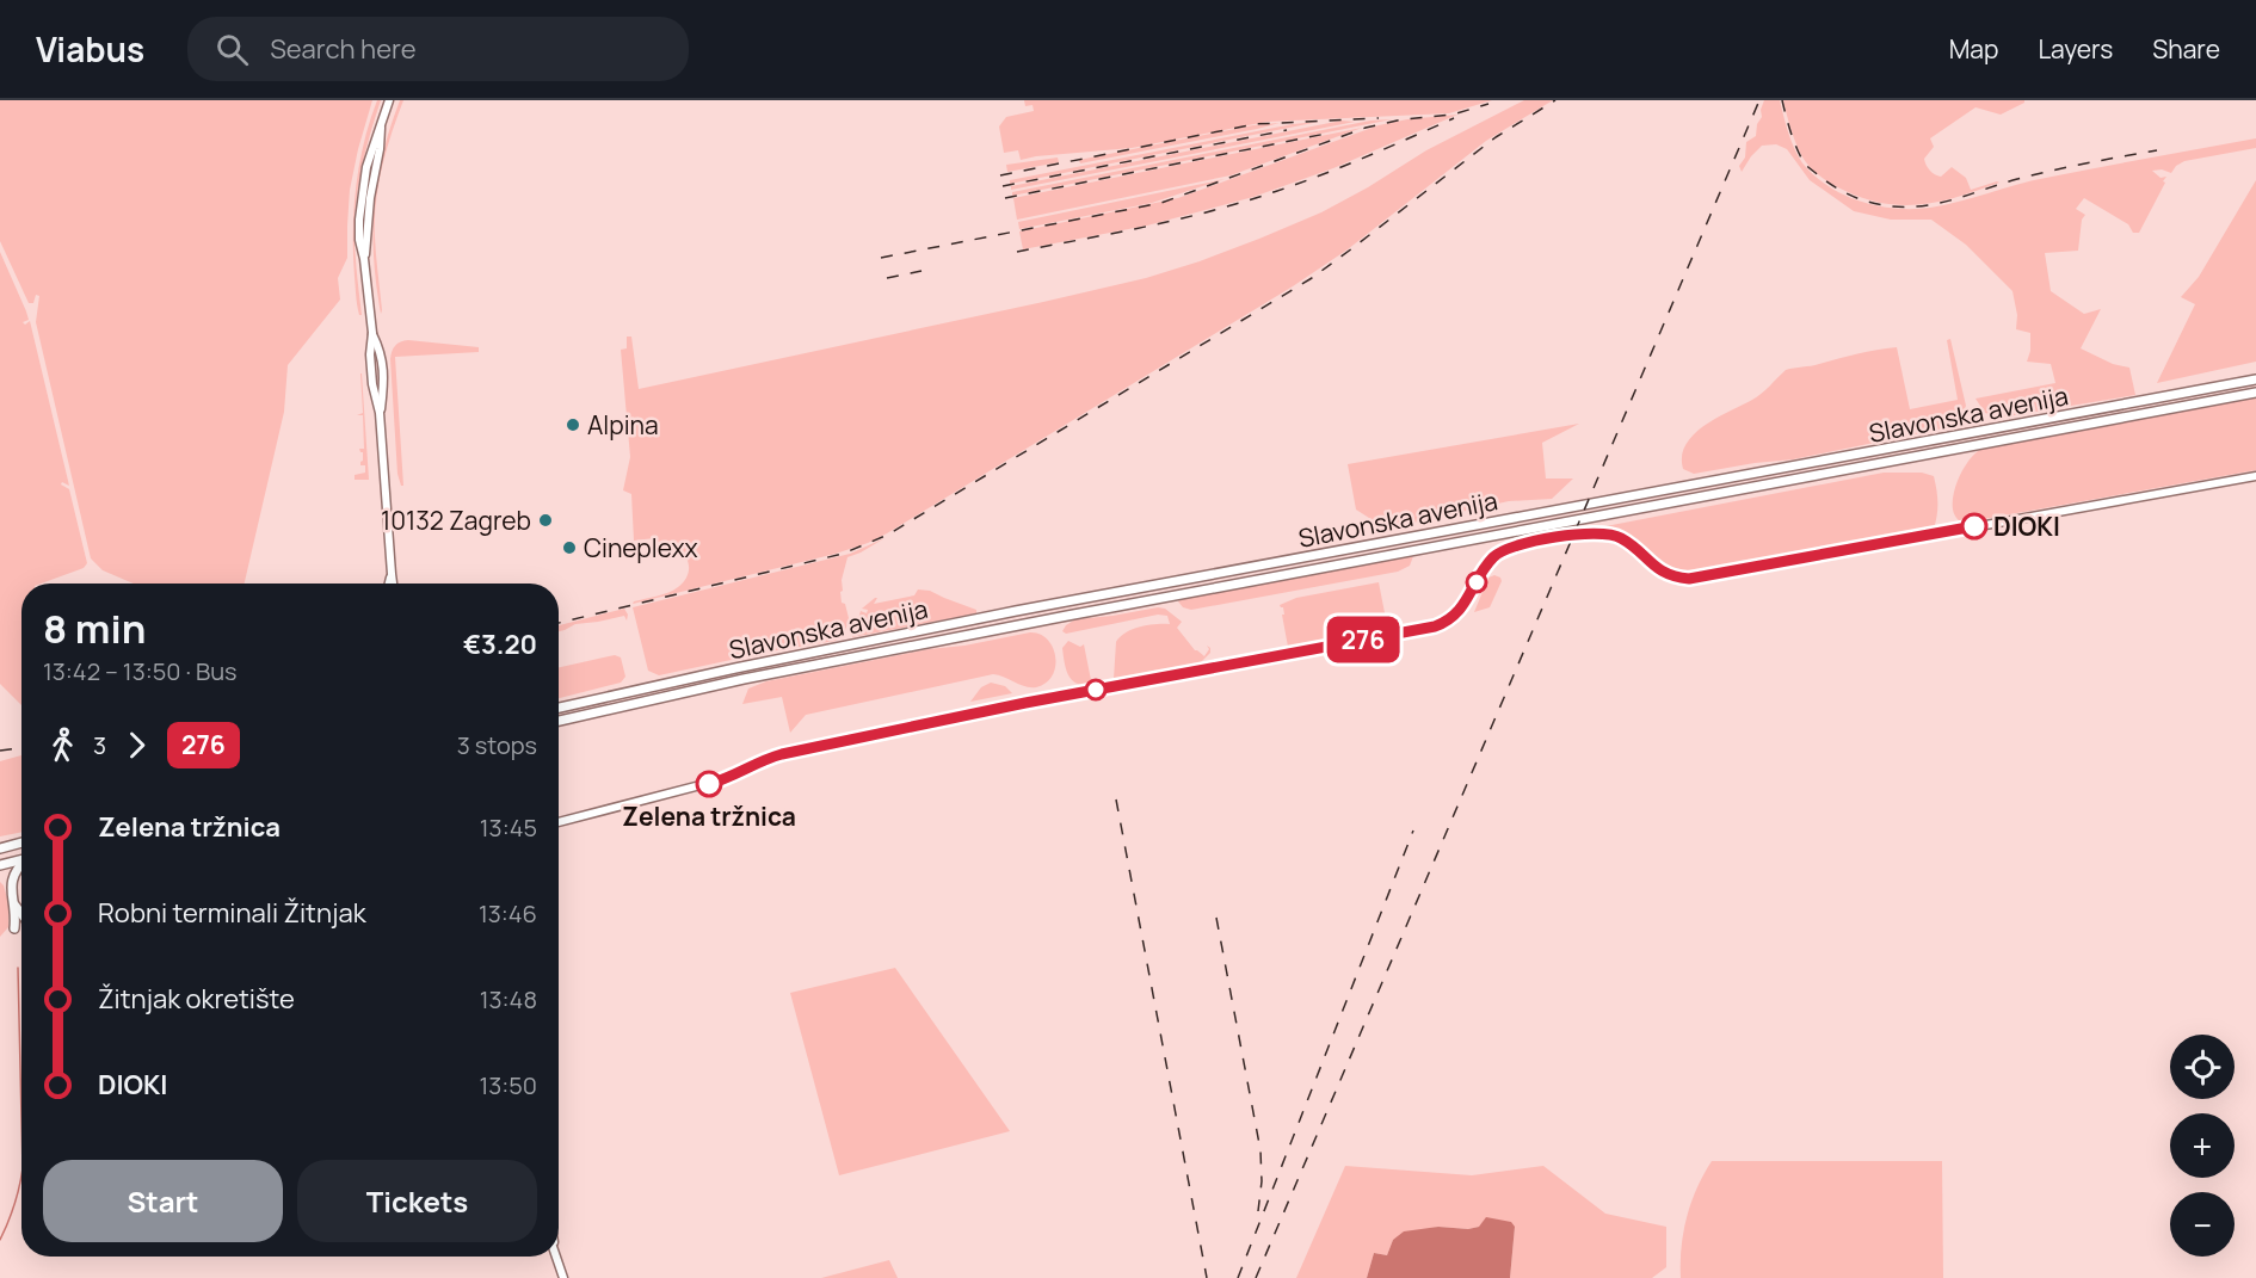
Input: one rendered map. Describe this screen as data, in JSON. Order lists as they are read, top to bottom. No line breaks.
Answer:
{"streets":{"main road":["Slavonska avenija"]},"places":["Alpina","10132 Zagreb","DIOKI","Cineplexx","Zelena tržnica"],"lines":["bus line 276"],"page":{"header":"Viabus","search":"Search here","nav":["Map","Layers","Share"],"on_map":"276","heading":["8 min","13:42 – 13:50 · Bus","€3.20"],"legs":["3","276","3 stops"],"list":[{"name":"Zelena tržnica","value":"13:45"},{"name":"Robni terminali Žitnjak","value":"13:46"},{"name":"Žitnjak okretište","value":"13:48"},{"name":"DIOKI","value":"13:50"}],"map_buttons":["+","−"],"buttons":["Start","Tickets"]}}
